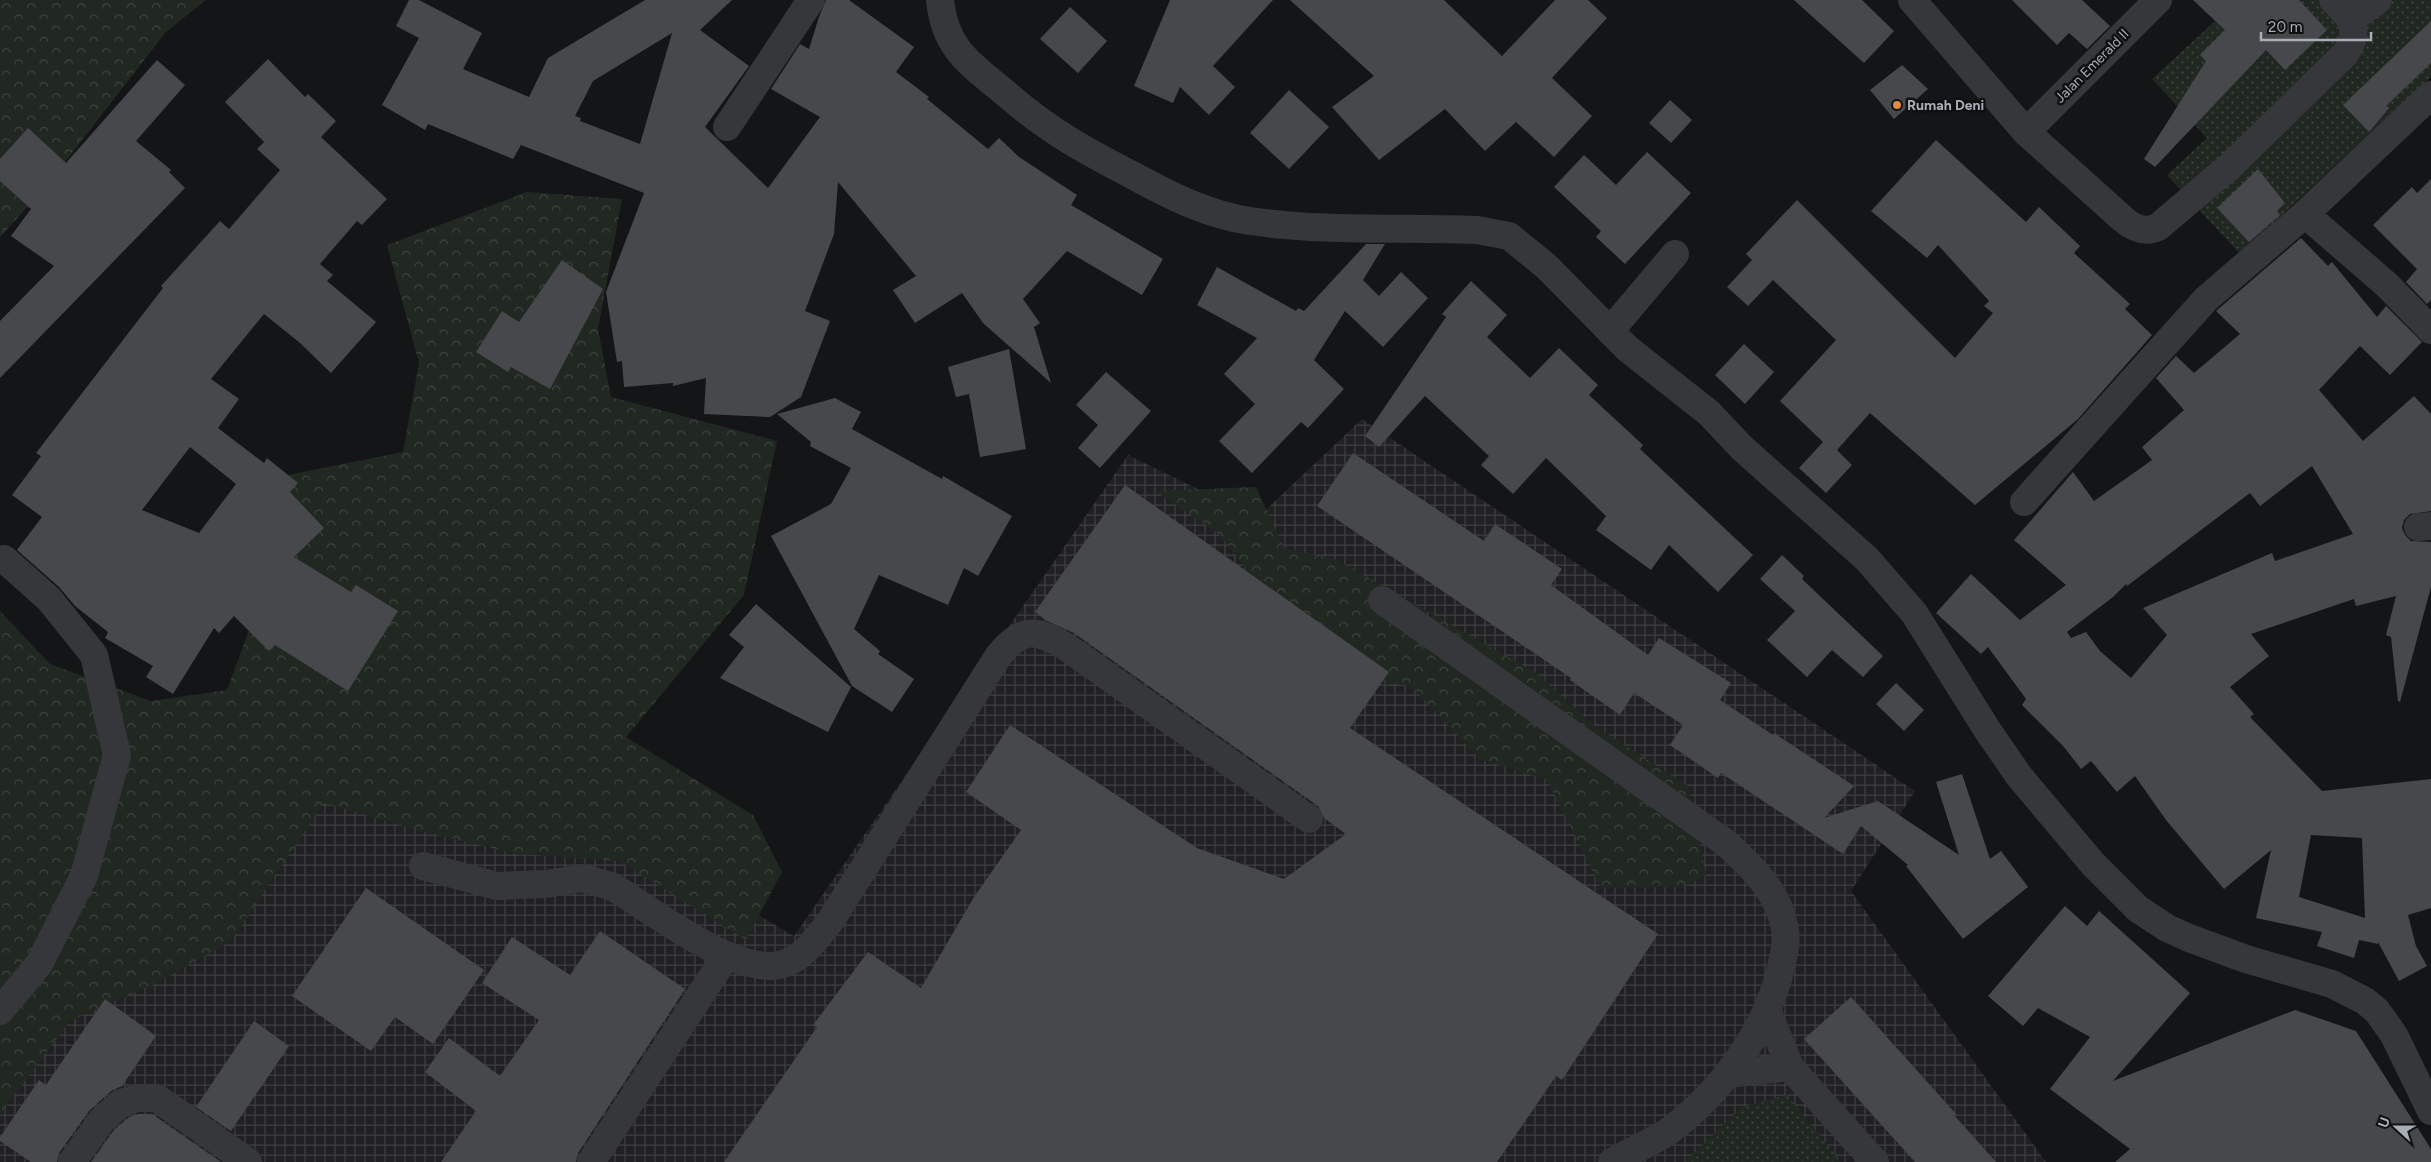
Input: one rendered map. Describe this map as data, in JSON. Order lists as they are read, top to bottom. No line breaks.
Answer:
{"streets":{"street":["Jalan Emerald II"]},"places":["Rumah Deni"],"scale_bar":"20 m","north":"left"}
